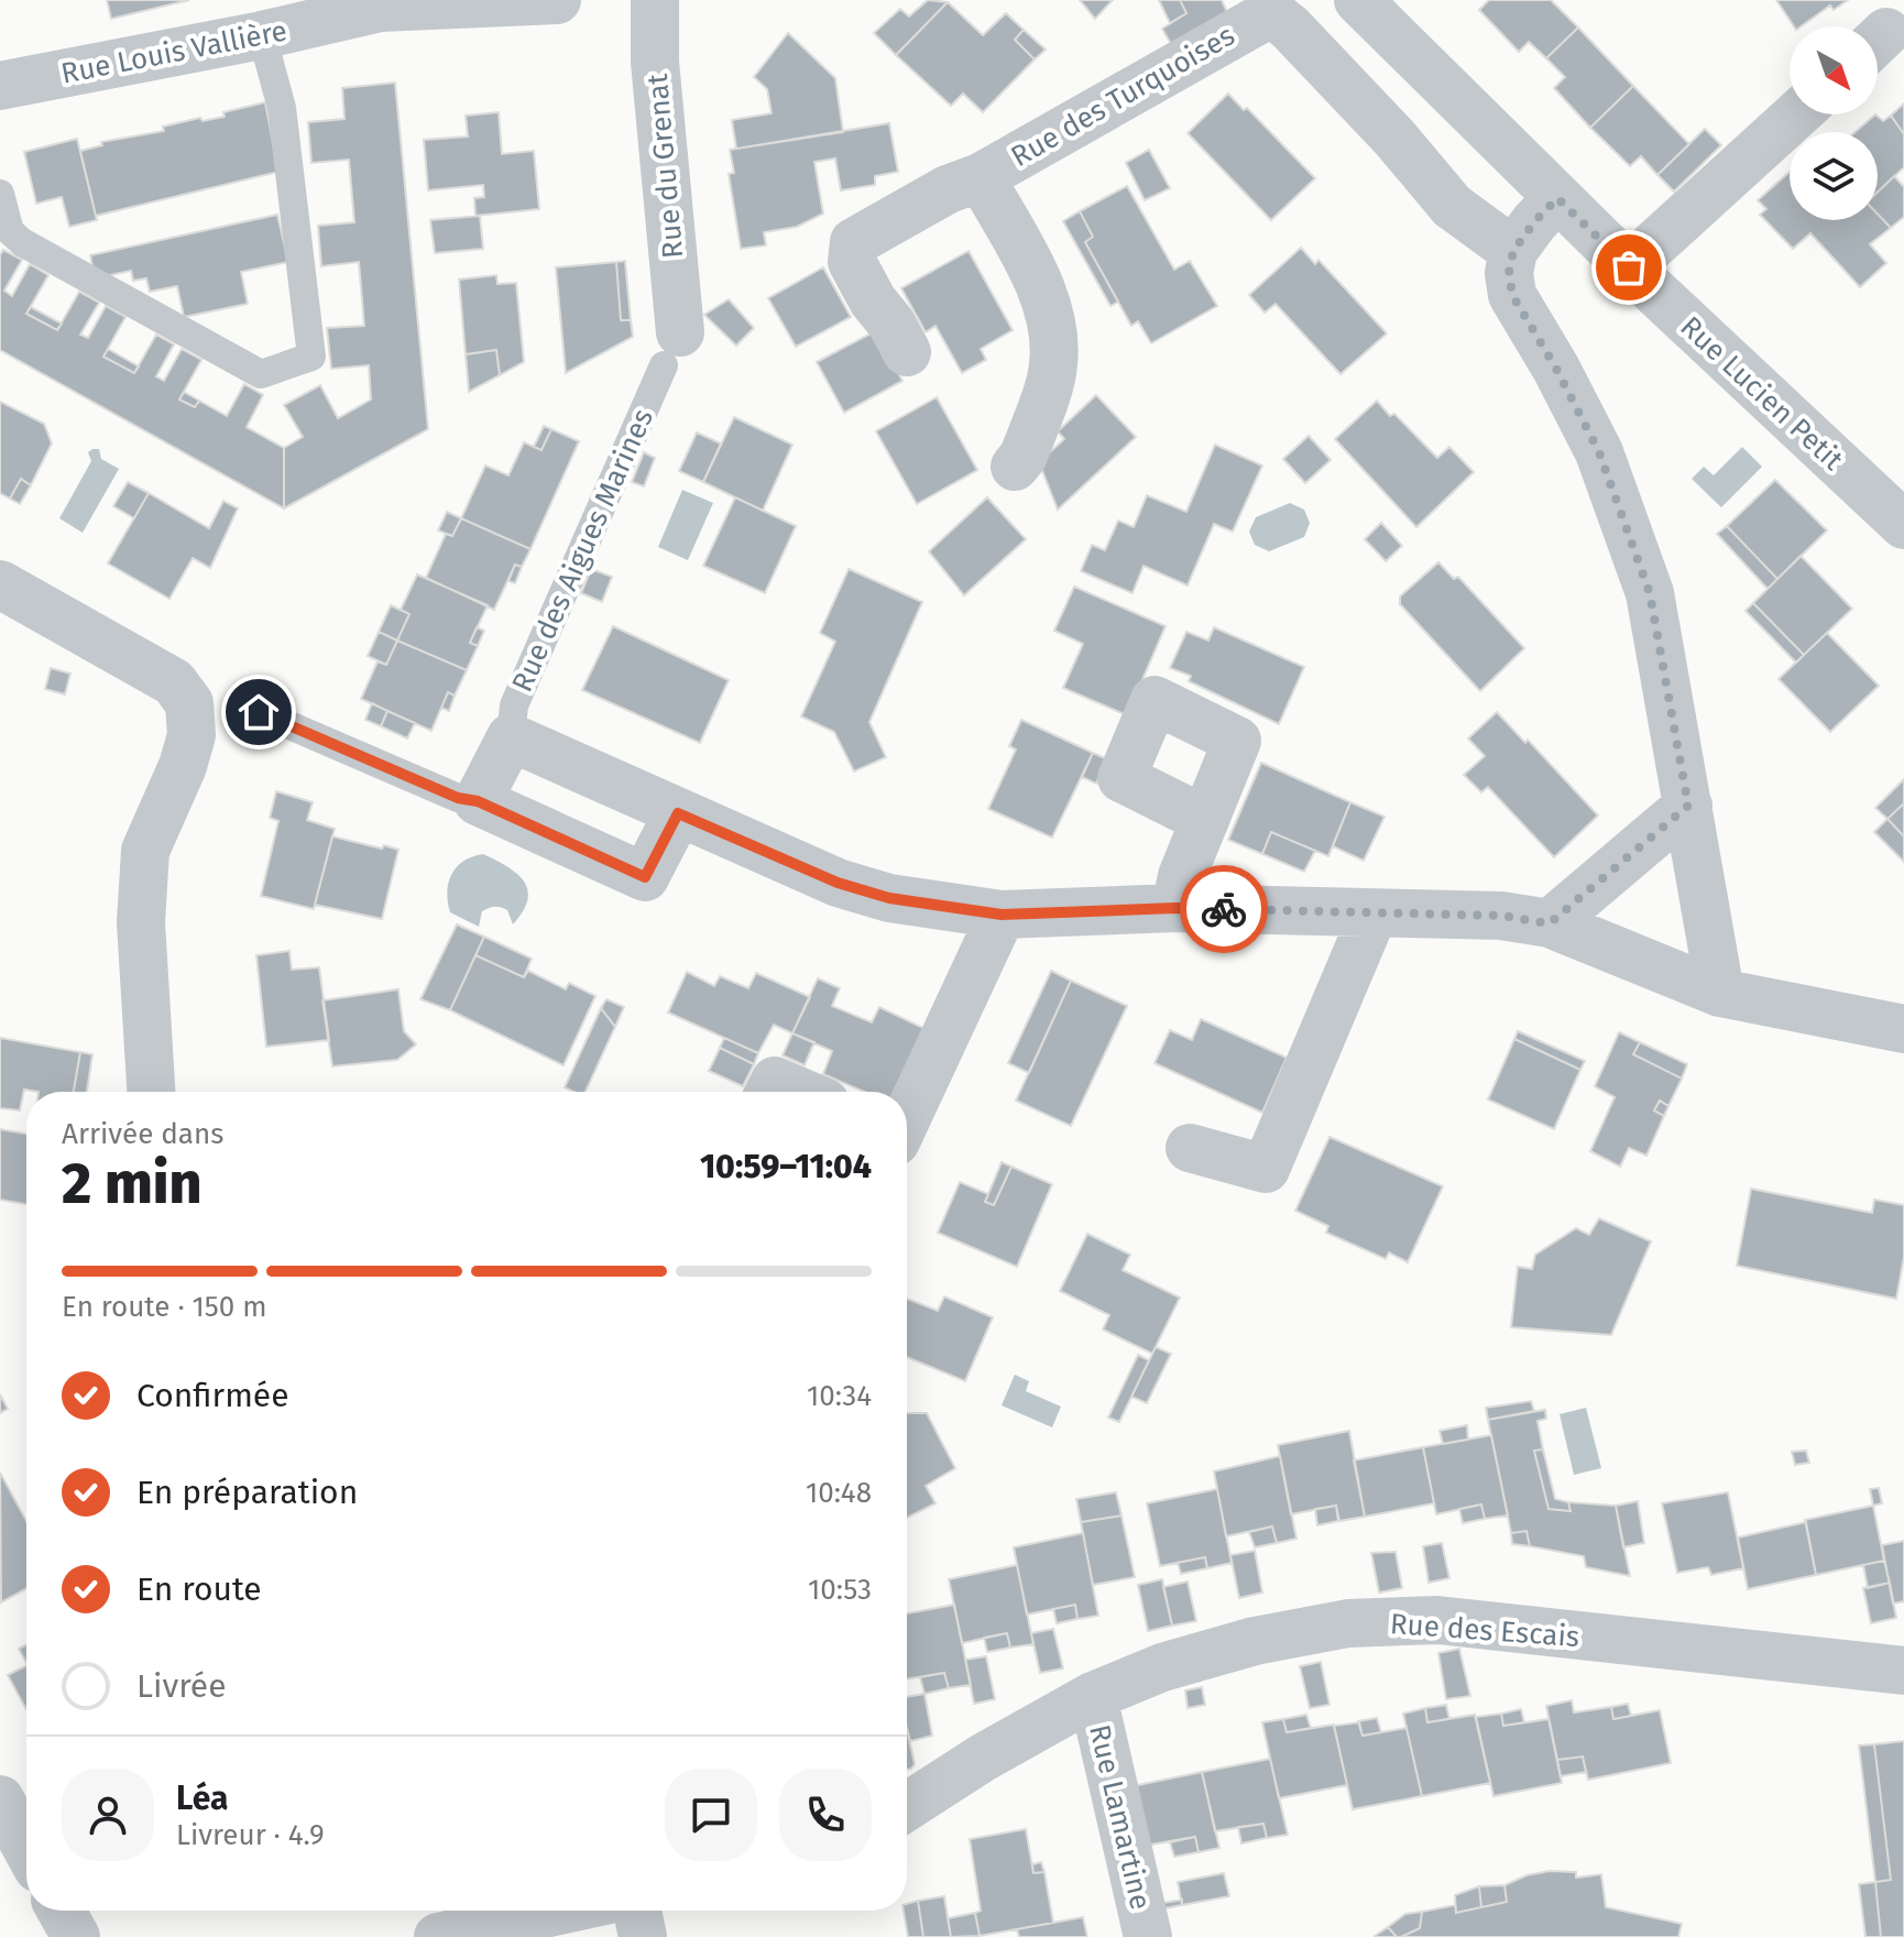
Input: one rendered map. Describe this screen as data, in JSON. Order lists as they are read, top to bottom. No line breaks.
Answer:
{"streets":{"street":["Rue Louis Vallière","Rue des Turquoises","Rue du Grenat","Rue Lucien Petit","Rue des Aigues Marines","Rue des Escais","Rue Lamartine"]},"crossings":[["Rue du Grenat","Rue des Aigues Marines"],["Rue des Escais","Rue Lamartine"]],"north":"bottom right","page":{"heading":["2 min","Arrivée dans","10:59–11:04"],"panel":["Léa","Livreur · 4.9"],"bar":"En route · 150 m","list":[["Confirmée","10:34"],["En préparation","10:48"],["En route","10:53"],"Livrée"]}}
